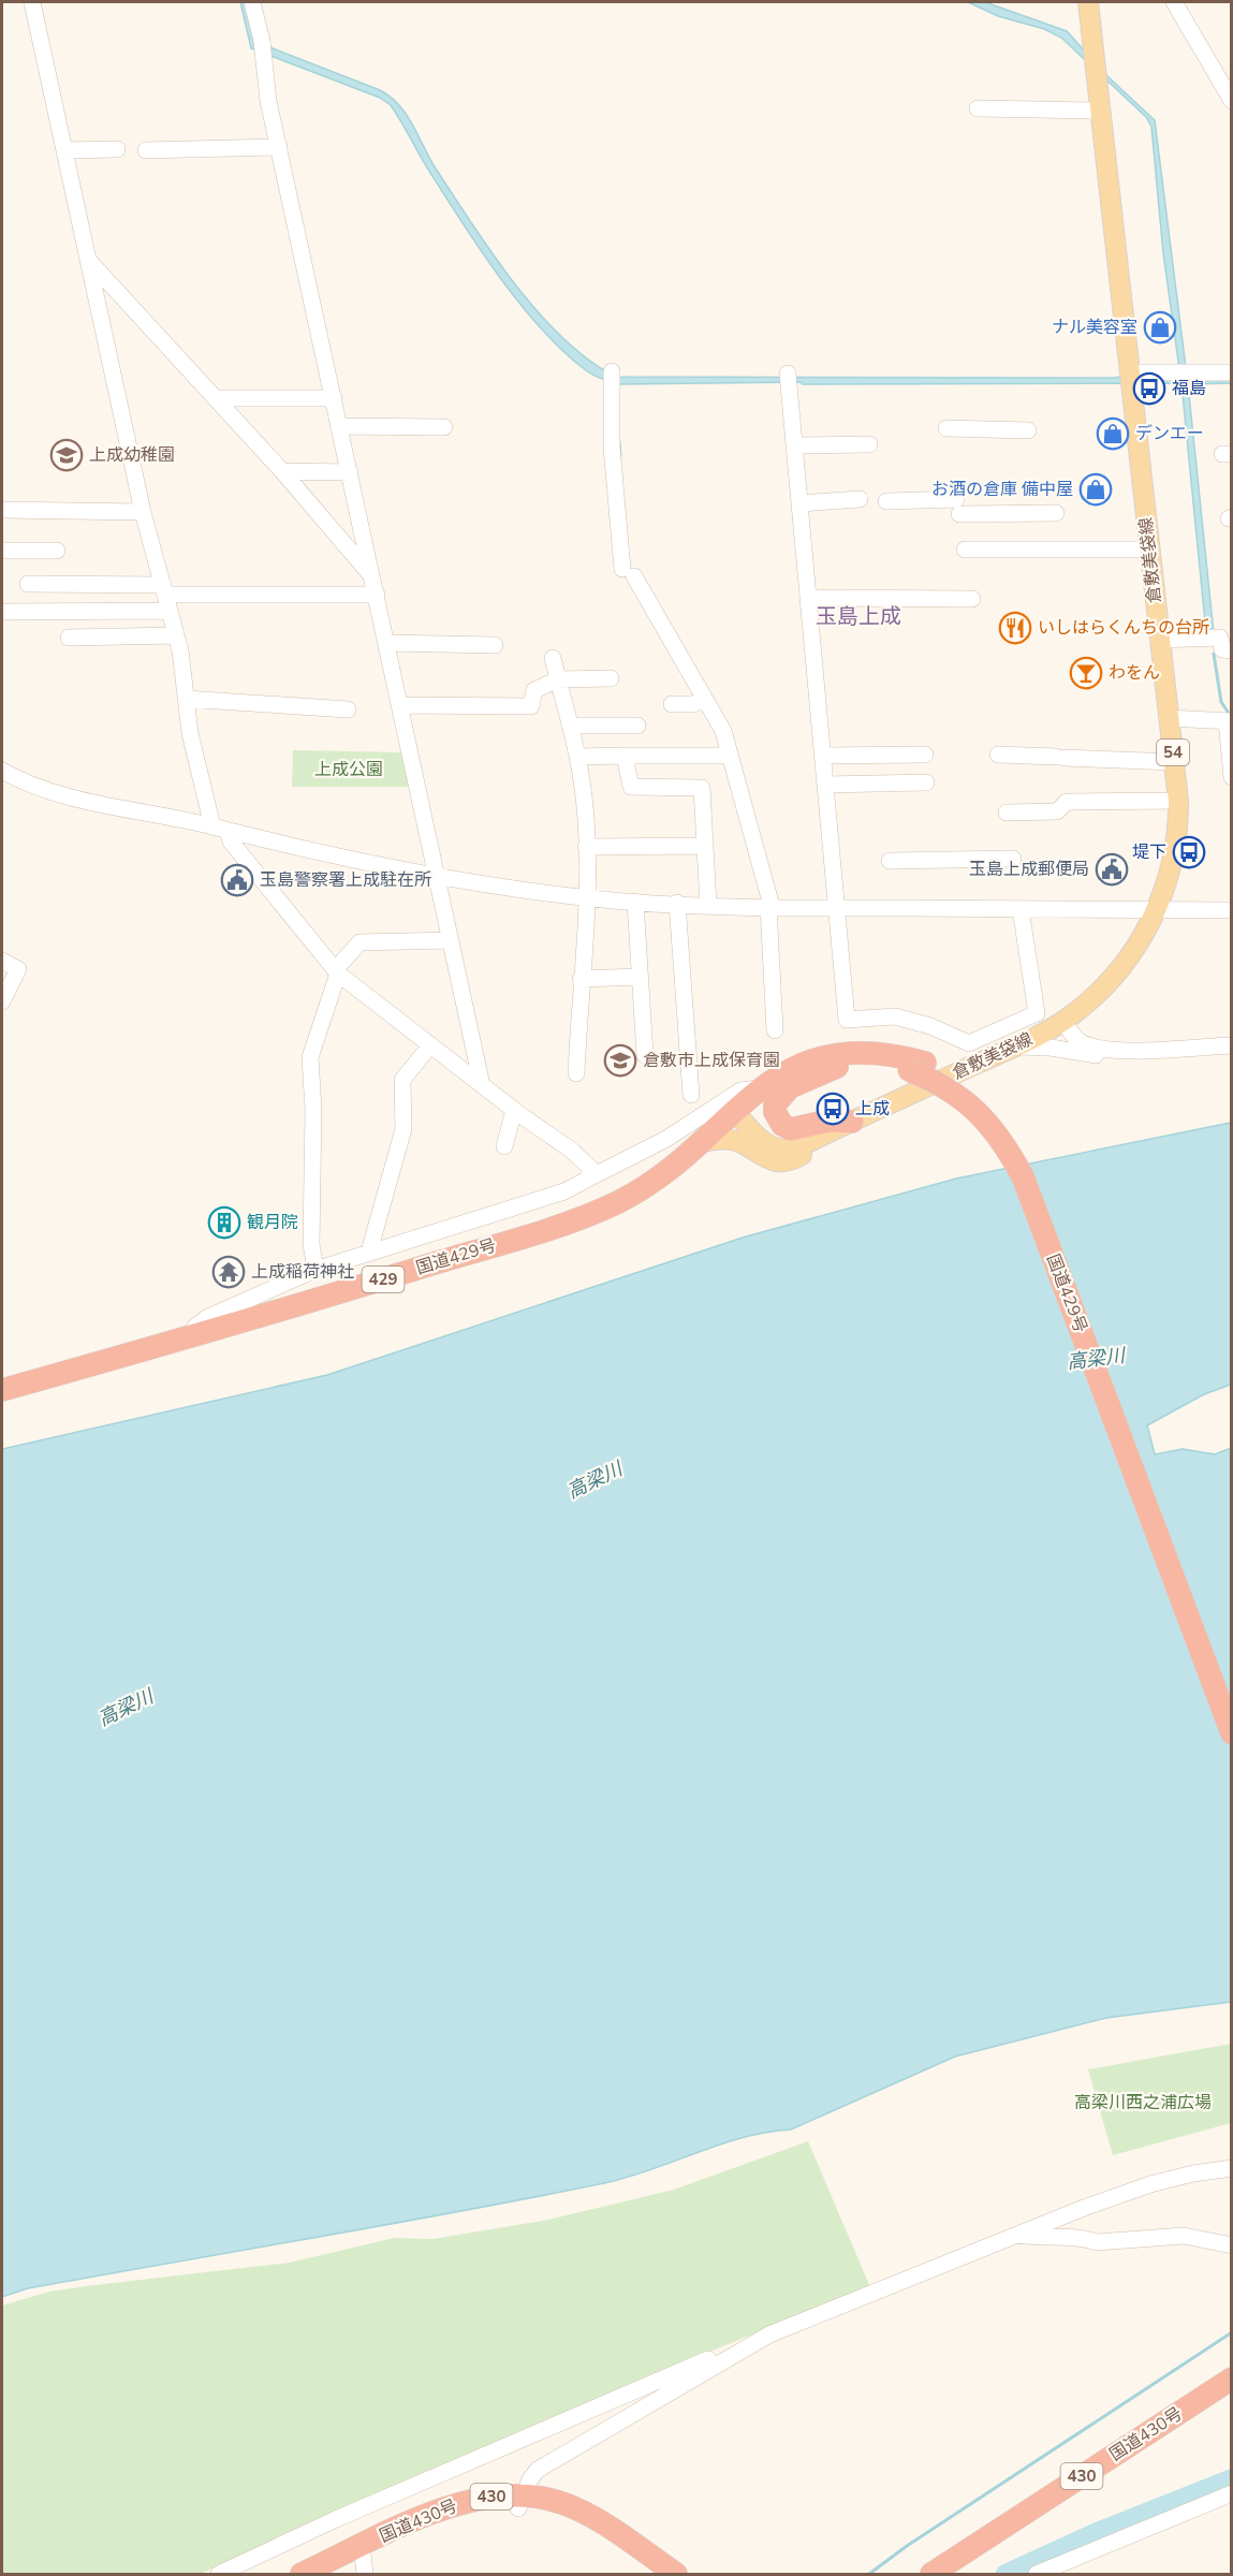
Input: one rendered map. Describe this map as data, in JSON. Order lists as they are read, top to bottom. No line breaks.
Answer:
{"streets":{"highway":["国道429号","429","国道430号","430"],"main road":["倉敷美袋線","54"]},"crossings":[["倉敷美袋線","国道429号"]],"districts":["玉島上成"],"water":["高梁川"],"parks":["上成公園","高梁川西之浦広場"],"places":{"shop":["ナル美容室","デンエー","お酒の倉庫 備中屋"],"bus stop":["福島","堤下","上成"],"school or university":["上成幼稚園","倉敷市上成保育園"],"restaurant":["いしはらくんちの台所"],"bar":["わをん"],"public building":["玉島上成郵便局","玉島警察署上成駐在所"],"building":["観月院"],"temple":["上成稲荷神社"]}}
